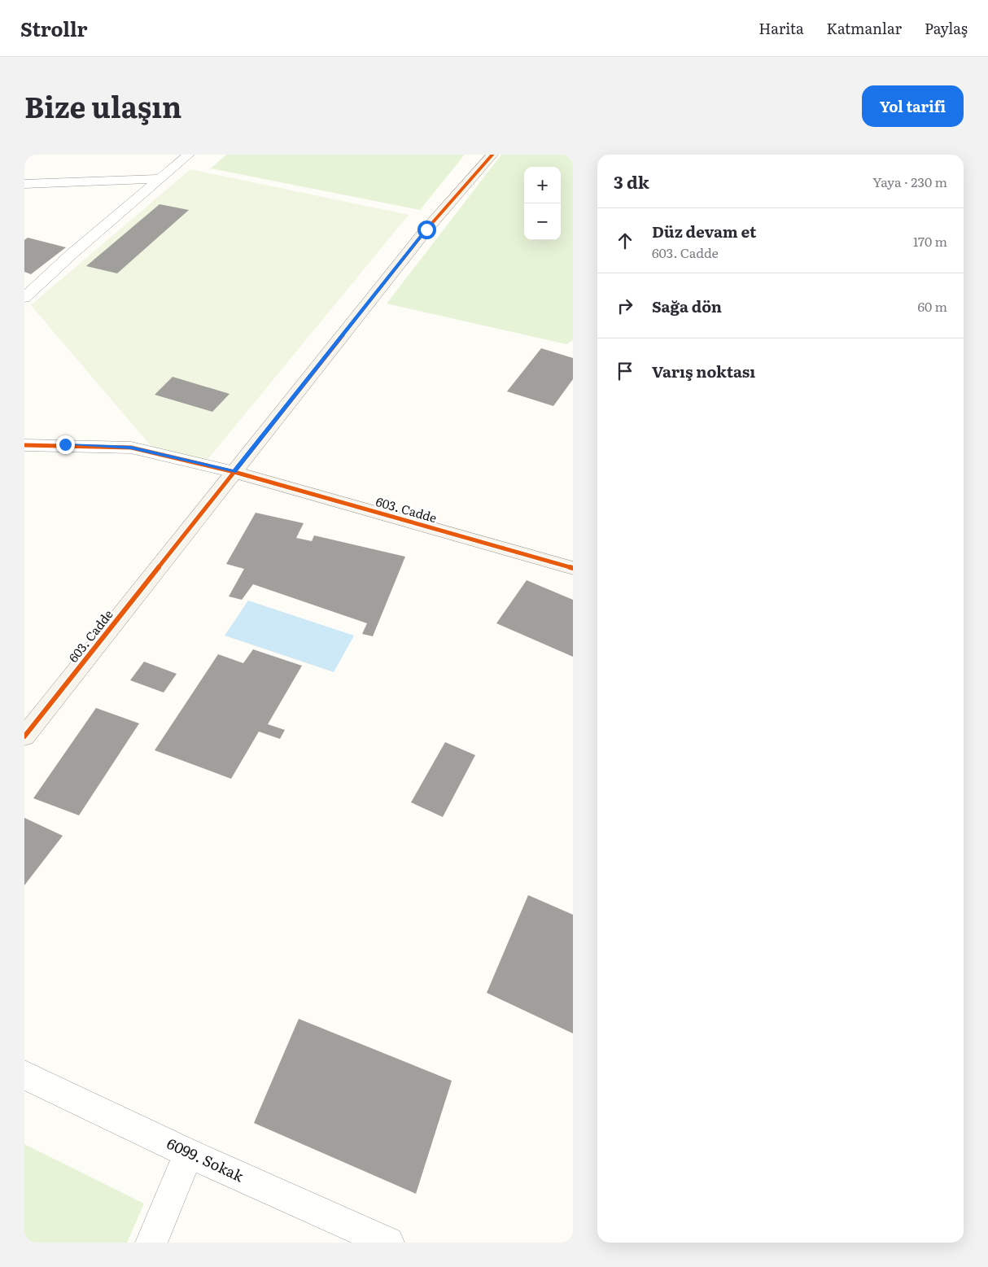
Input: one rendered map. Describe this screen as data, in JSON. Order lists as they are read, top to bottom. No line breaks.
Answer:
{"streets":{"street":["603. Cadde","6099. Sokak"]},"page":{"header":"Strollr","nav":["Harita","Katmanlar","Paylaş"],"title":"Bize ulaşın","buttons":"Yol tarifi","heading":["3 dk","Yaya · 230 m"],"map_buttons":["+","−"],"list":[["Düz devam et","603. Cadde","170 m"],["Sağa dön","60 m"],"Varış noktası"]}}
